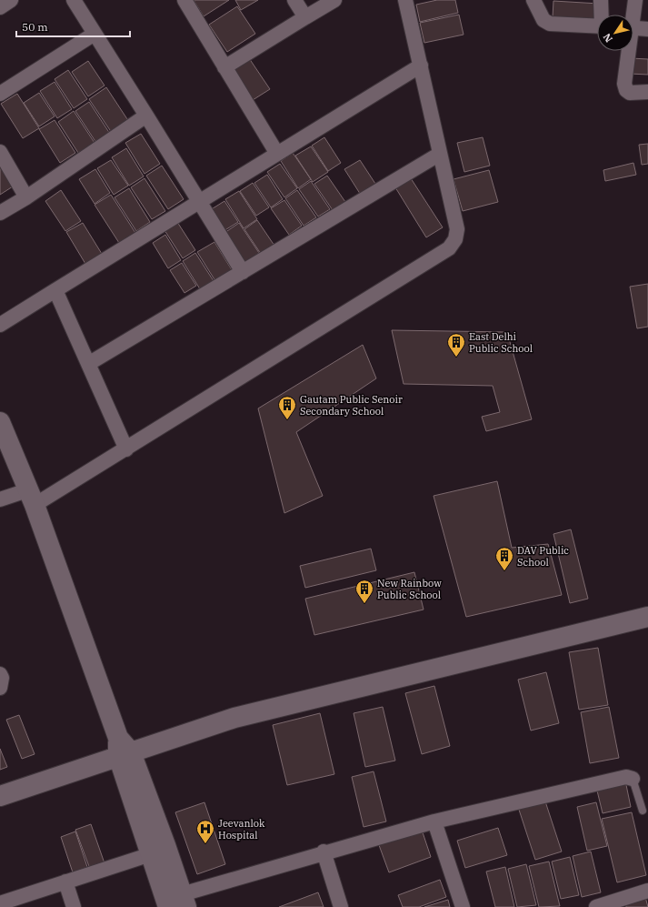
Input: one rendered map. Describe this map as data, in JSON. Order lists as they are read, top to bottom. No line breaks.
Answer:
{"places":{"building":["East Delhi Public School","Gautam Public Senoir Secondary School","DAV Public School","New Rainbow Public School"],"hospital":["Jeevanlok Hospital"]},"scale_bar":"50 m","north":"bottom left"}
